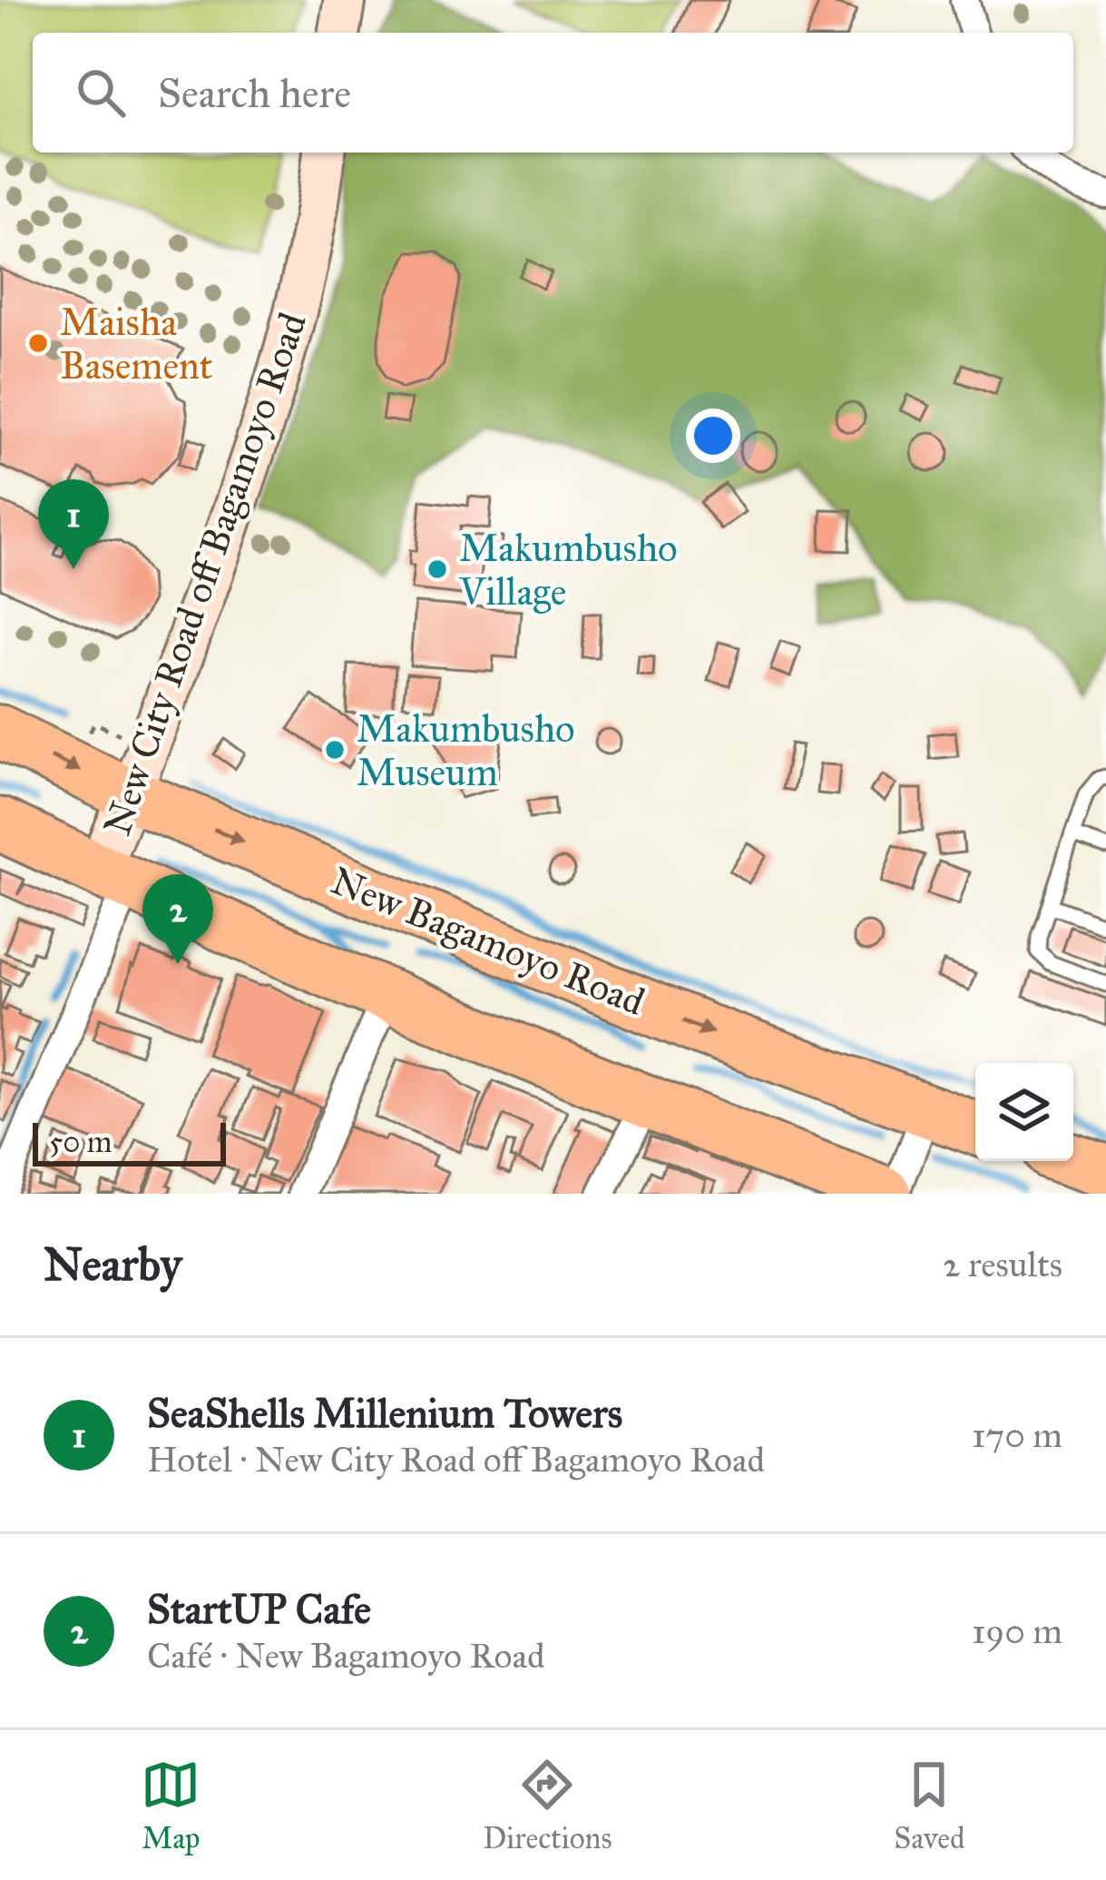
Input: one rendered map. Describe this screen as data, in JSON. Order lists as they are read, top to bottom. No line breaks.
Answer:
{"streets":{"highway":["New Bagamoyo Road"],"street":["New City Road off Bagamoyo Road"]},"crossings":[["New City Road off Bagamoyo Road","New Bagamoyo Road"]],"places":["Maisha Basement","Makumbusho Village","Makumbusho Museum"],"scale_bar":"50 m","page":{"search":"Search here","pins":["1","2"],"scale":"50 m","heading":["Nearby","2 results"],"list":[{"mark":"1","name":"SeaShells Millenium Towers","note":"Hotel · New City Road off Bagamoyo Road","value":"170 m"},{"mark":"2","name":"StartUP Cafe","note":"Café · New Bagamoyo Road","value":"190 m"}],"nav":["Map","Directions","Saved"]}}
